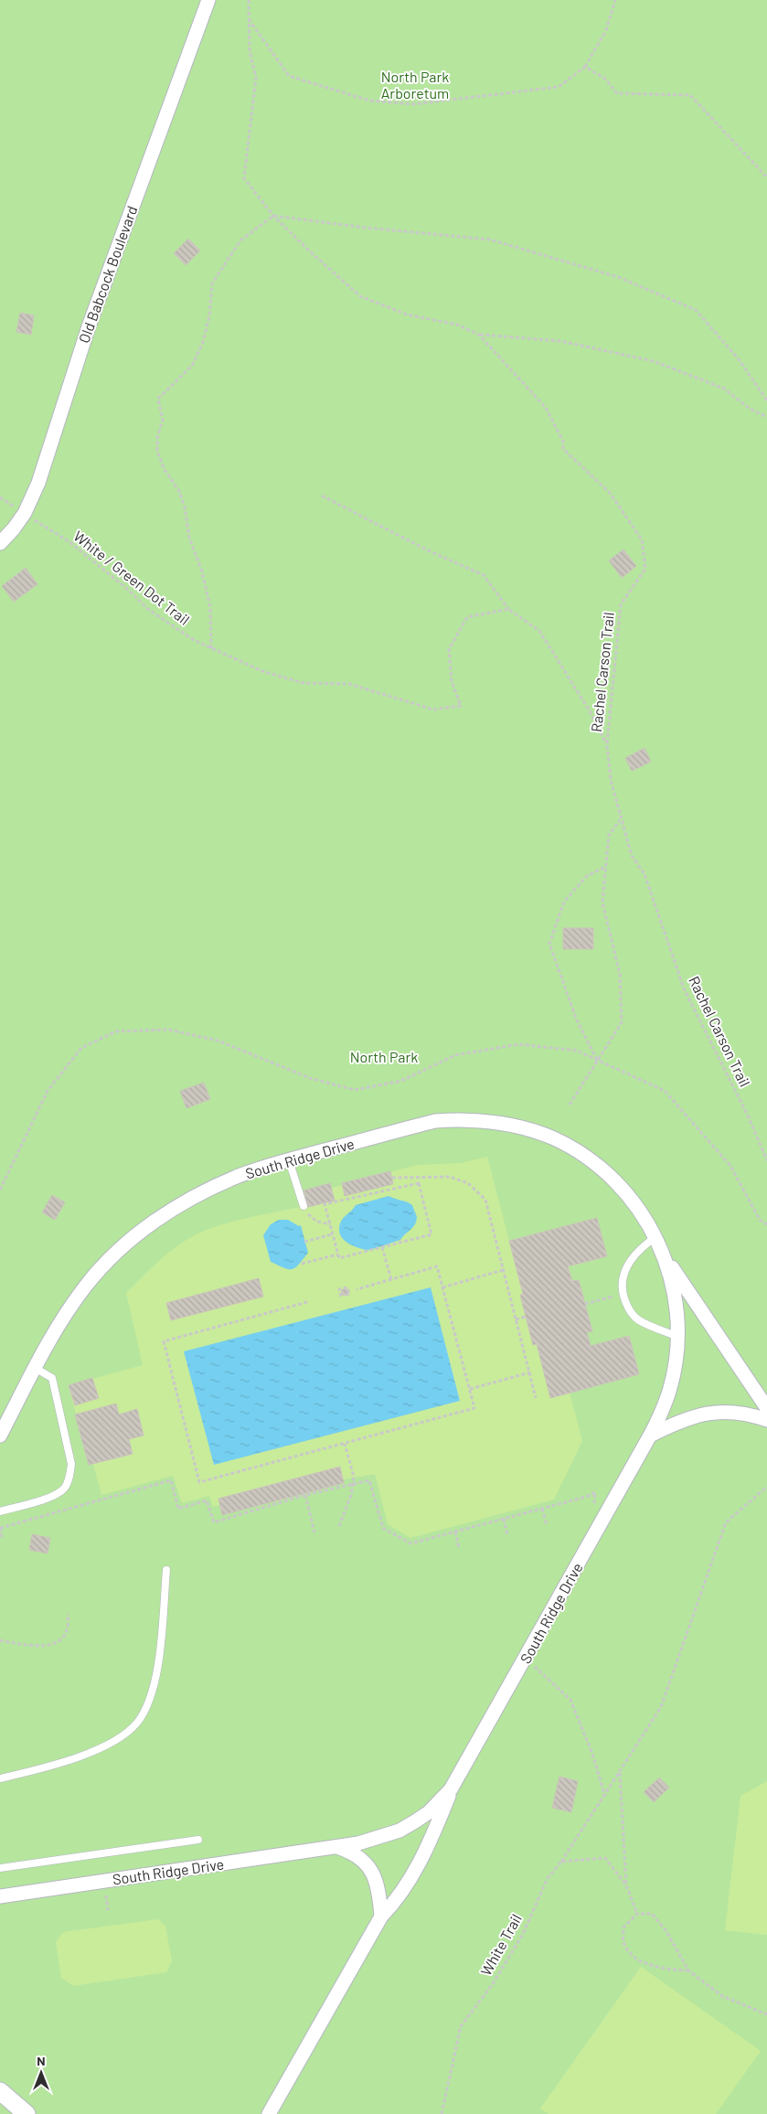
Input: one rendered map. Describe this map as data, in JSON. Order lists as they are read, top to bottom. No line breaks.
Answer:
{"streets":{"street":["Old Babcock Boulevard","South Ridge Drive"],"path":["White / Green Dot Trail","Rachel Carson Trail","White Trail"]},"crossings":[["Old Babcock Boulevard","White / Green Dot Trail"]],"parks":["North Park Arboretum","North Park"],"north":"top"}
